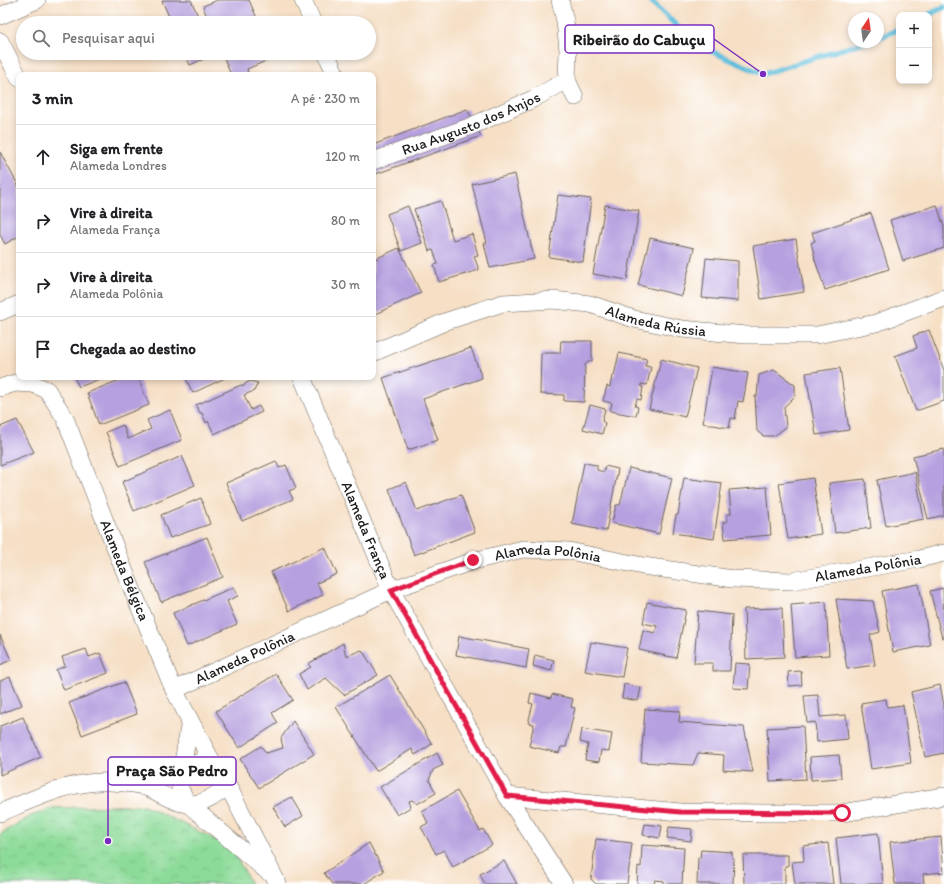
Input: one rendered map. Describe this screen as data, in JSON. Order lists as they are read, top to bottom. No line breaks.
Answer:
{"streets":{"street":["Rua Augusto dos Anjos","Alameda Rússia","Alameda França","Alameda Polônia","Alameda Bélgica"]},"crossings":[["Alameda França","Alameda Polônia"],["Alameda Polônia","Alameda Bélgica"]],"places":["Ribeirão do Cabuçu","Praça São Pedro"],"north":"top","page":{"map_buttons":["+","−"],"search":"Pesquisar aqui","heading":["3 min","A pé · 230 m"],"list":[["Siga em frente","Alameda Londres","120 m"],["Vire à direita","Alameda França","80 m"],["Vire à direita","Alameda Polônia","30 m"],"Chegada ao destino"]}}
